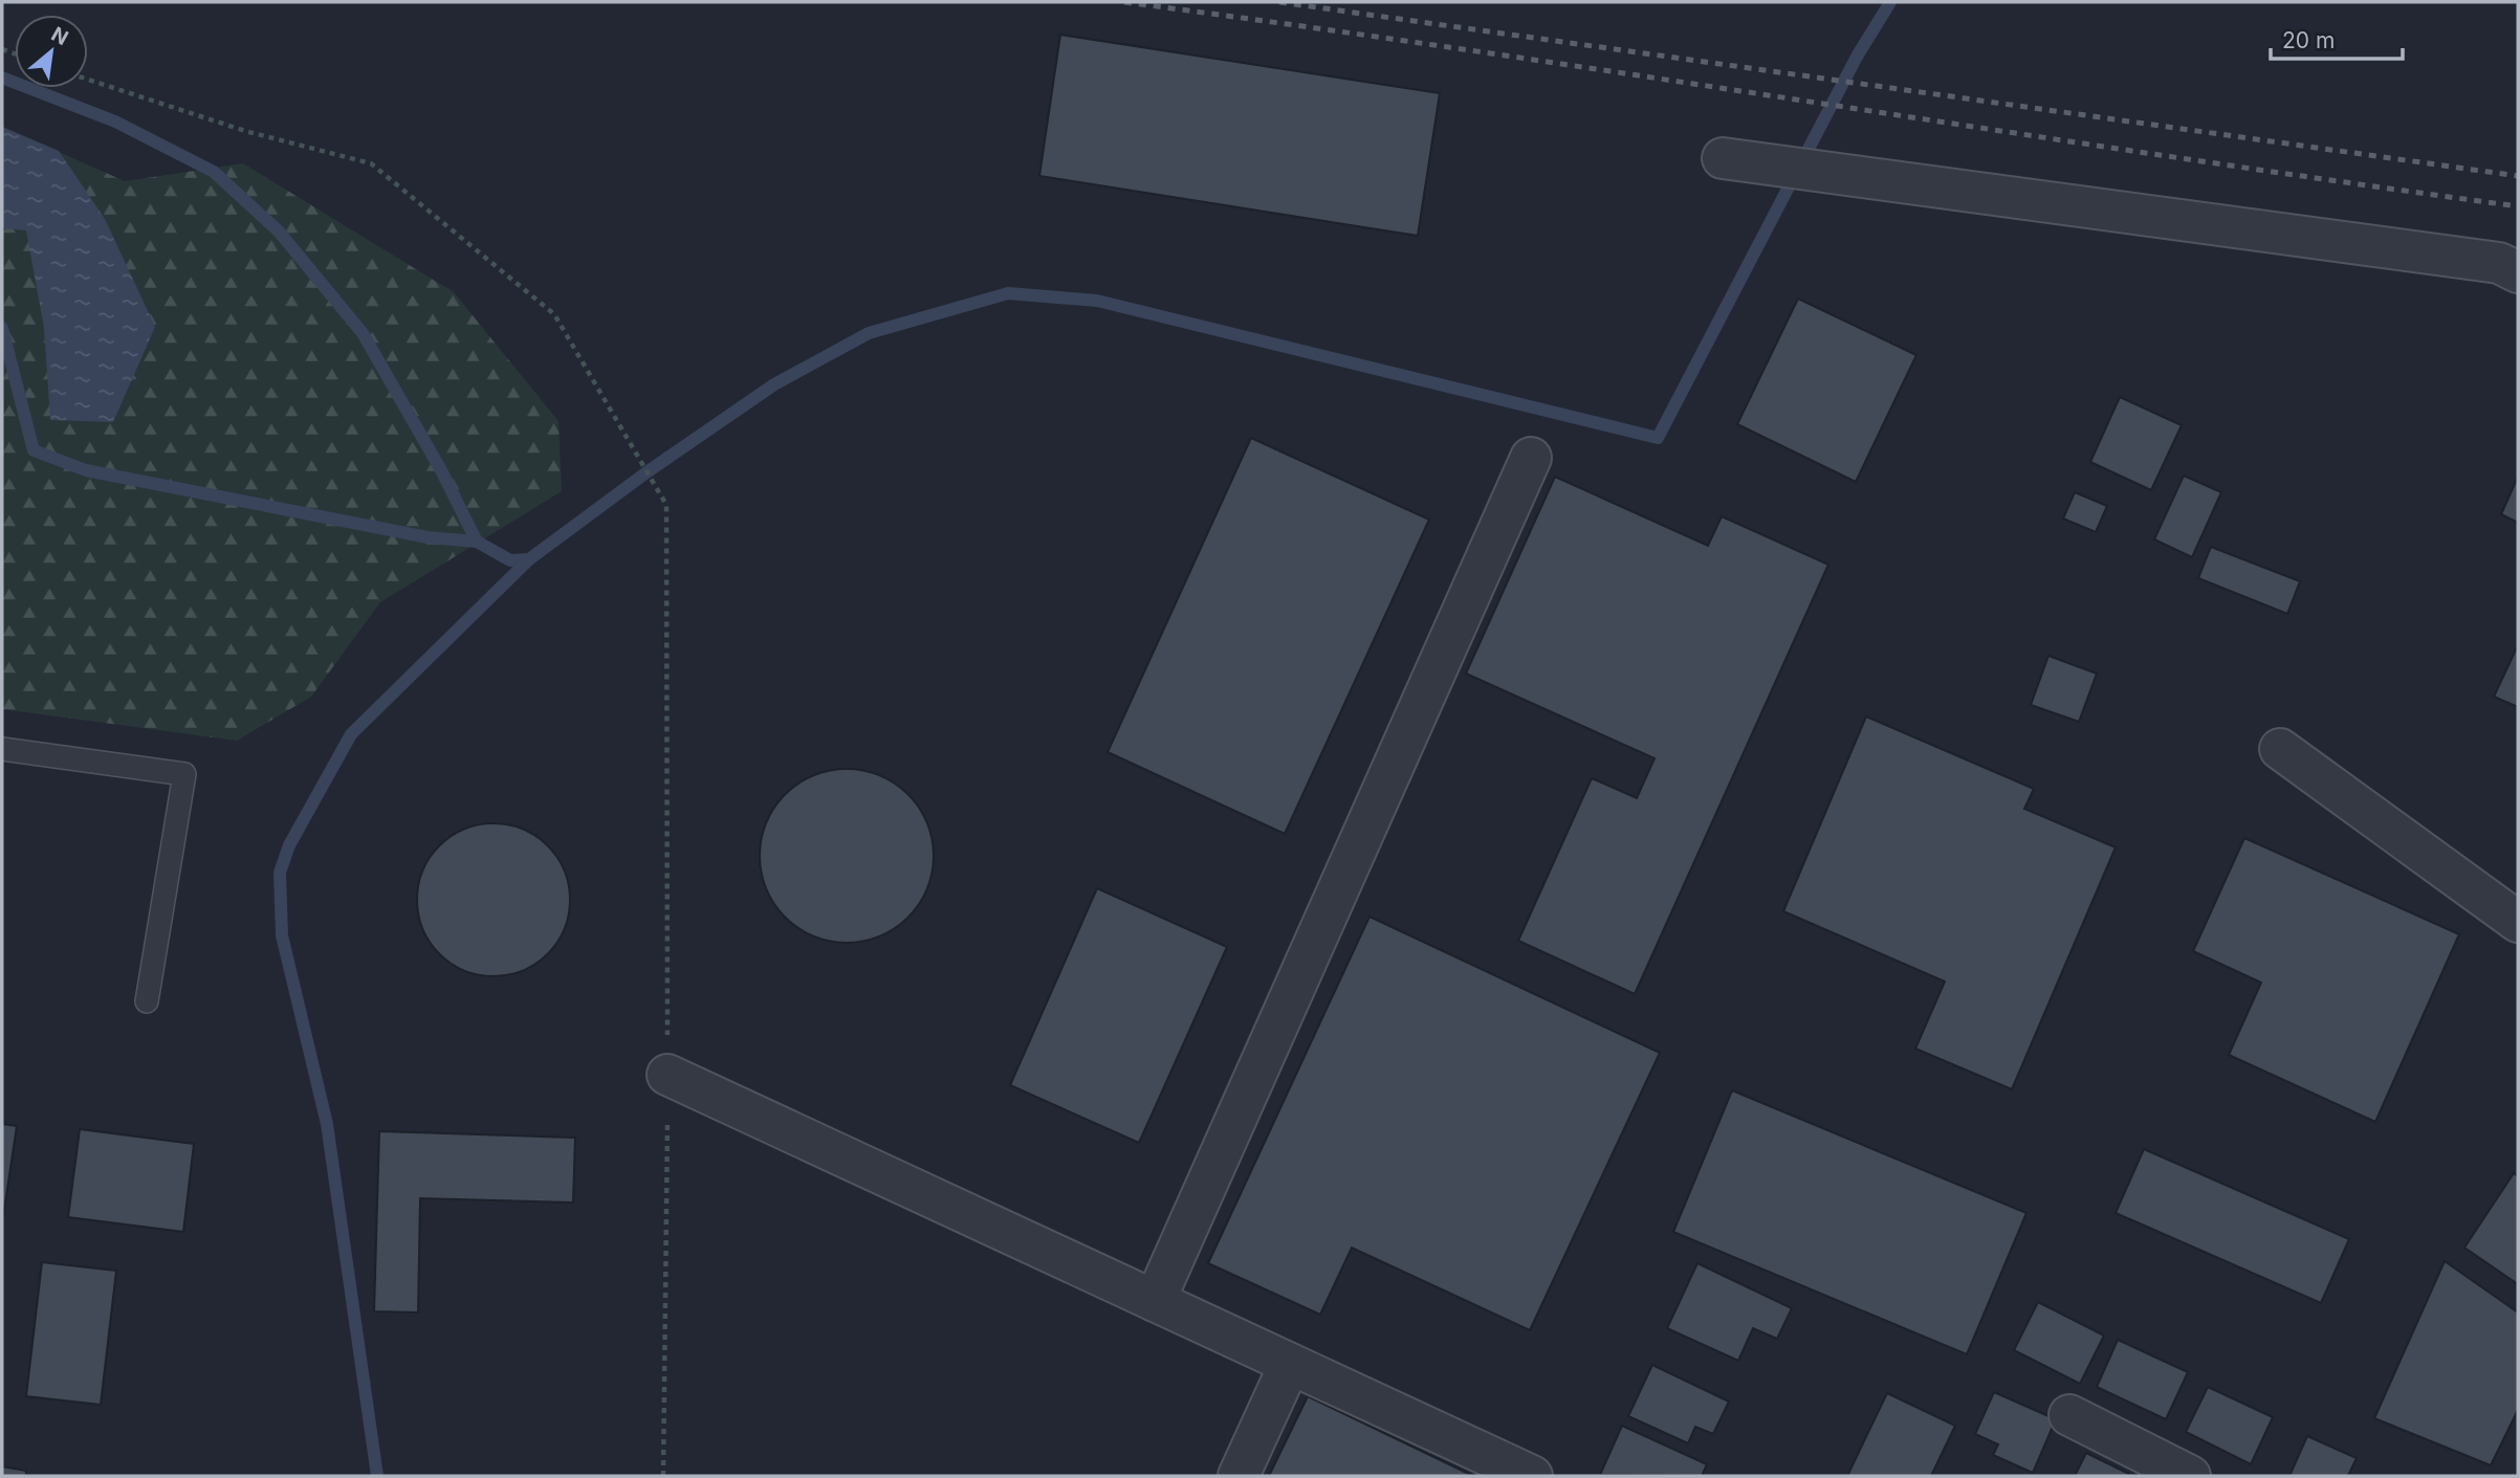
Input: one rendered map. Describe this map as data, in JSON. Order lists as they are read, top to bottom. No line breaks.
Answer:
{"scale_bar":"20 m","north":"top right"}
